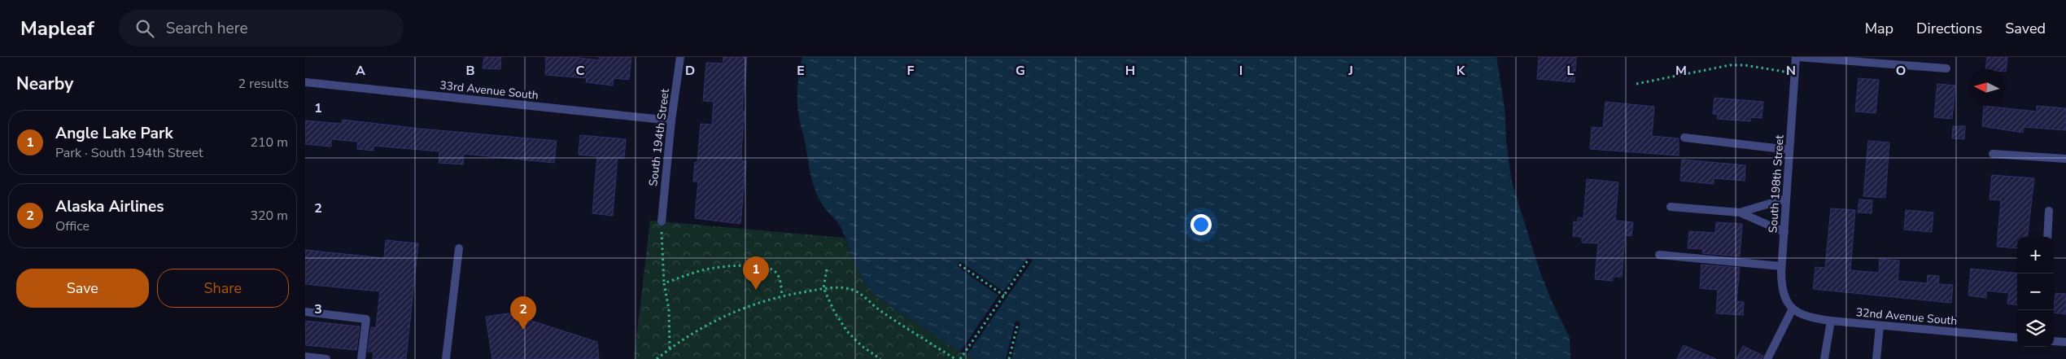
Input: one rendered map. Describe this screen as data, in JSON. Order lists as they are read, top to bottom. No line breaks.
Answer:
{"streets":{"street":["33rd Avenue South","South 194th Street","South 198th Street","32nd Avenue South"]},"crossings":[["33rd Avenue South","South 194th Street"],["South 198th Street","32nd Avenue South"]],"north":"left","page":{"header":"Mapleaf","search":"Search here","nav":["Map","Directions","Saved"],"heading":["Nearby","2 results"],"list":[{"mark":"1","name":"Angle Lake Park","note":"Park · South 194th Street","value":"210 m"},{"mark":"2","name":"Alaska Airlines","note":"Office","value":"320 m"}],"map_buttons":["+","−"],"buttons":["Save","Share"],"pins":["1","2"]},"grid":{"columns":["A","B","C","D","E","F","G","H","I","J","K","L","M","N","O"],"rows":["1","2","3"]}}
